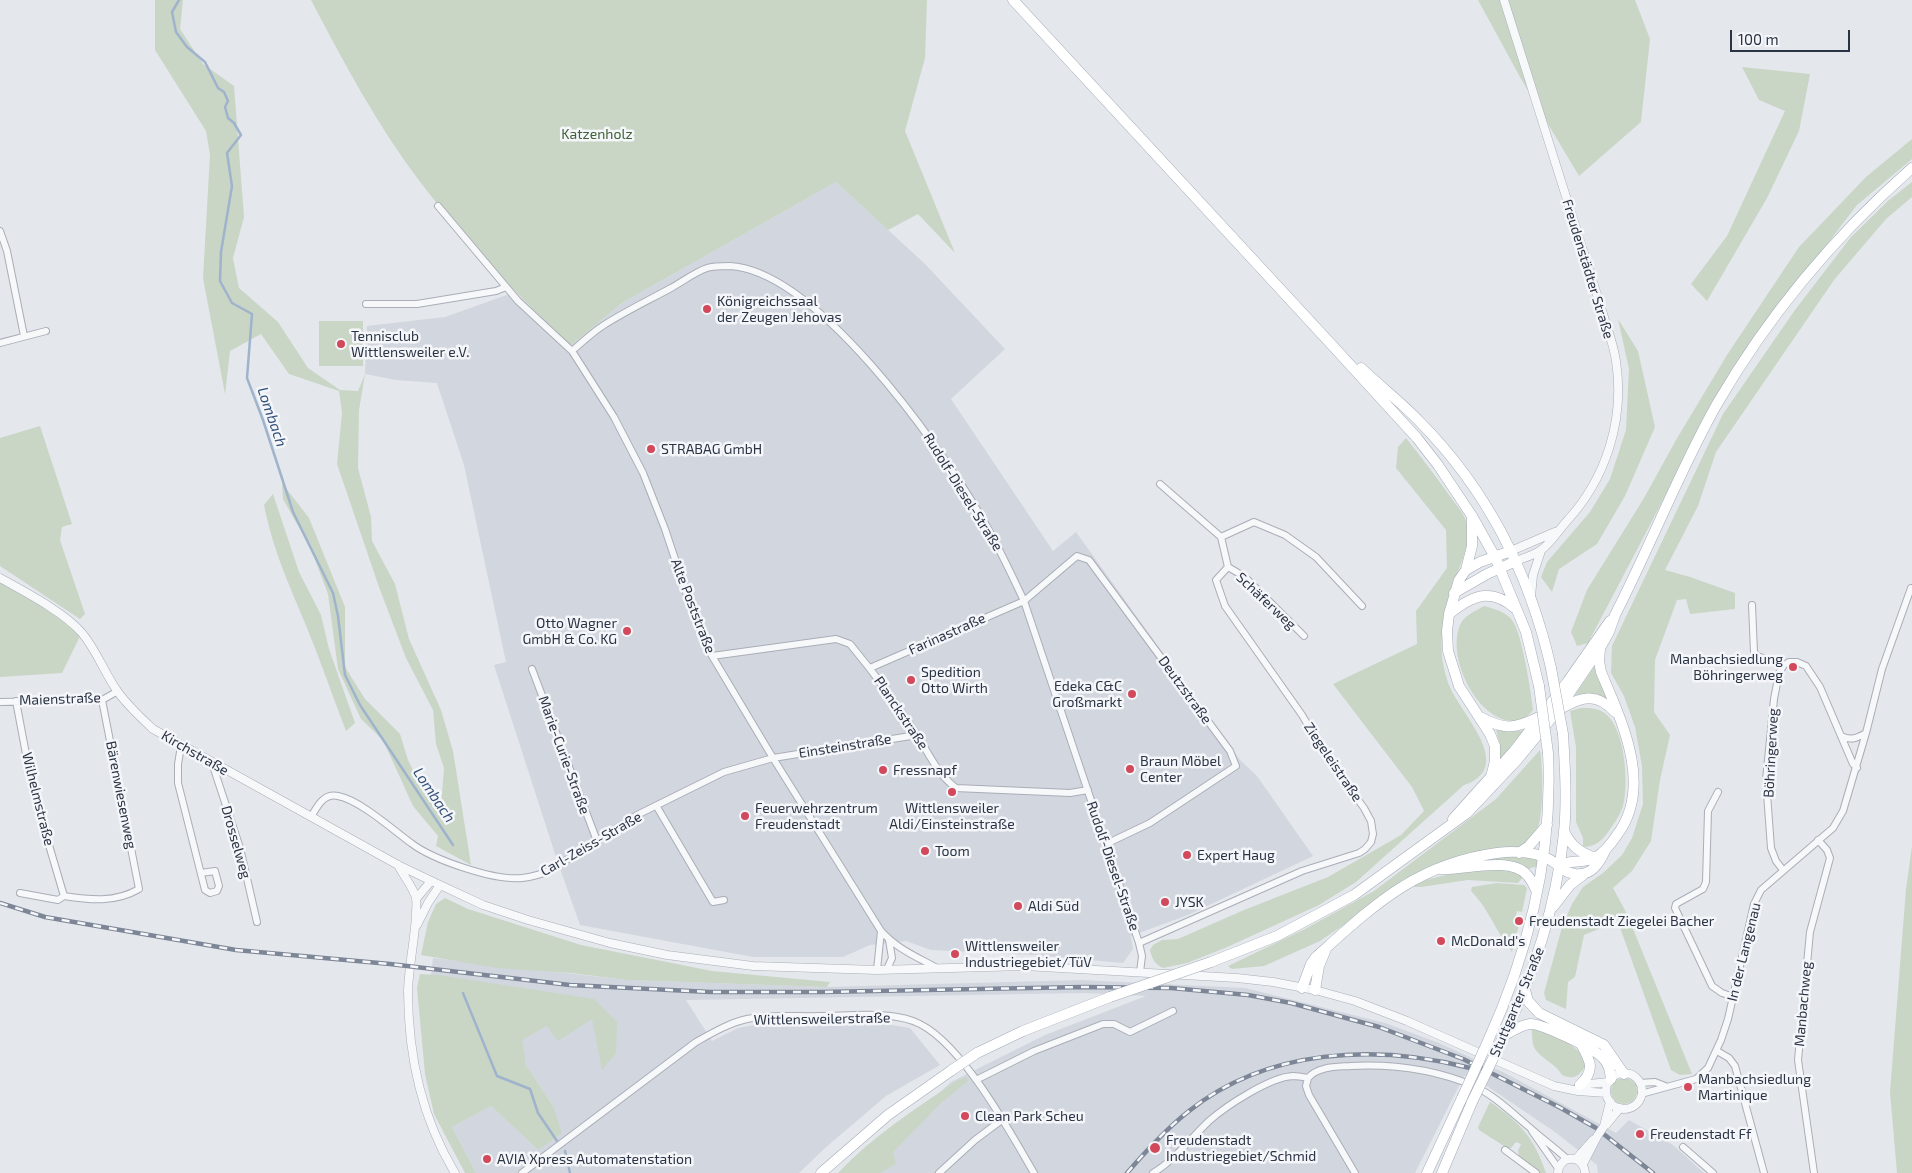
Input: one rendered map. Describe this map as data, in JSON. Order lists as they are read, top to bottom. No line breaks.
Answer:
{"streets":{"main road":["Stuttgarter Straße"],"street":["Freudenstädter Straße","Rudolf-Diesel-Straße","Schäferweg","Alte Poststraße","Farinastraße","Deutzstraße","Maienstraße","Planckstraße","Einsteinstraße","Kirchstraße","Böhringerweg","Marie-Curie-Straße","Ziegeleistraße","Bärenwiesenweg","Wilhelmstraße","Drosselweg","Carl-Zeiss-Straße","In der Langenau","Manbachweg","Wittlensweilerstraße"]},"crossings":[["Freudenstädter Straße","Stuttgarter Straße"],["Rudolf-Diesel-Straße","Alte Poststraße"],["Rudolf-Diesel-Straße","Farinastraße"],["Rudolf-Diesel-Straße","Deutzstraße"],["Rudolf-Diesel-Straße","Planckstraße"],["Rudolf-Diesel-Straße","Kirchstraße"],["Rudolf-Diesel-Straße","Ziegeleistraße"],["Schäferweg","Ziegeleistraße"],["Alte Poststraße","Planckstraße"],["Alte Poststraße","Einsteinstraße"],["Alte Poststraße","Kirchstraße"],["Alte Poststraße","Carl-Zeiss-Straße"],["Farinastraße","Deutzstraße"],["Farinastraße","Planckstraße"],["Maienstraße","Kirchstraße"],["Maienstraße","Bärenwiesenweg"],["Maienstraße","Wilhelmstraße"],["Planckstraße","Einsteinstraße"],["Einsteinstraße","Carl-Zeiss-Straße"],["Kirchstraße","Drosselweg"],["Kirchstraße","Carl-Zeiss-Straße"],["Kirchstraße","In der Langenau"],["Böhringerweg","In der Langenau"],["Marie-Curie-Straße","Carl-Zeiss-Straße"],["Bärenwiesenweg","Wilhelmstraße"],["In der Langenau","Manbachweg"]],"water":["Lombach"],"parks":["Katzenholz"],"places":["Königreichssaal der Zeugen Jehovas","Tennisclub Wittlensweiler e.V.","STRABAG GmbH","Otto Wagner GmbH & Co. KG","Manbachsiedlung Böhringerweg","Spedition Otto Wirth","Edeka C&C Großmarkt","Braun Möbel Center","Fressnapf","Wittlensweiler Aldi/Einsteinstraße","Feuerwehrzentrum Freudenstadt","Toom","Expert Haug","JYSK","Aldi Süd","Freudenstadt Ziegelei Bacher","McDonald's","Wittlensweiler Industriegebiet/TüV","Manbachsiedlung Martinique","Clean Park Scheu","Freudenstadt Ff","Freudenstadt Industriegebiet/Schmid","AVIA Xpress Automatenstation"],"scale_bar":"100 m"}
